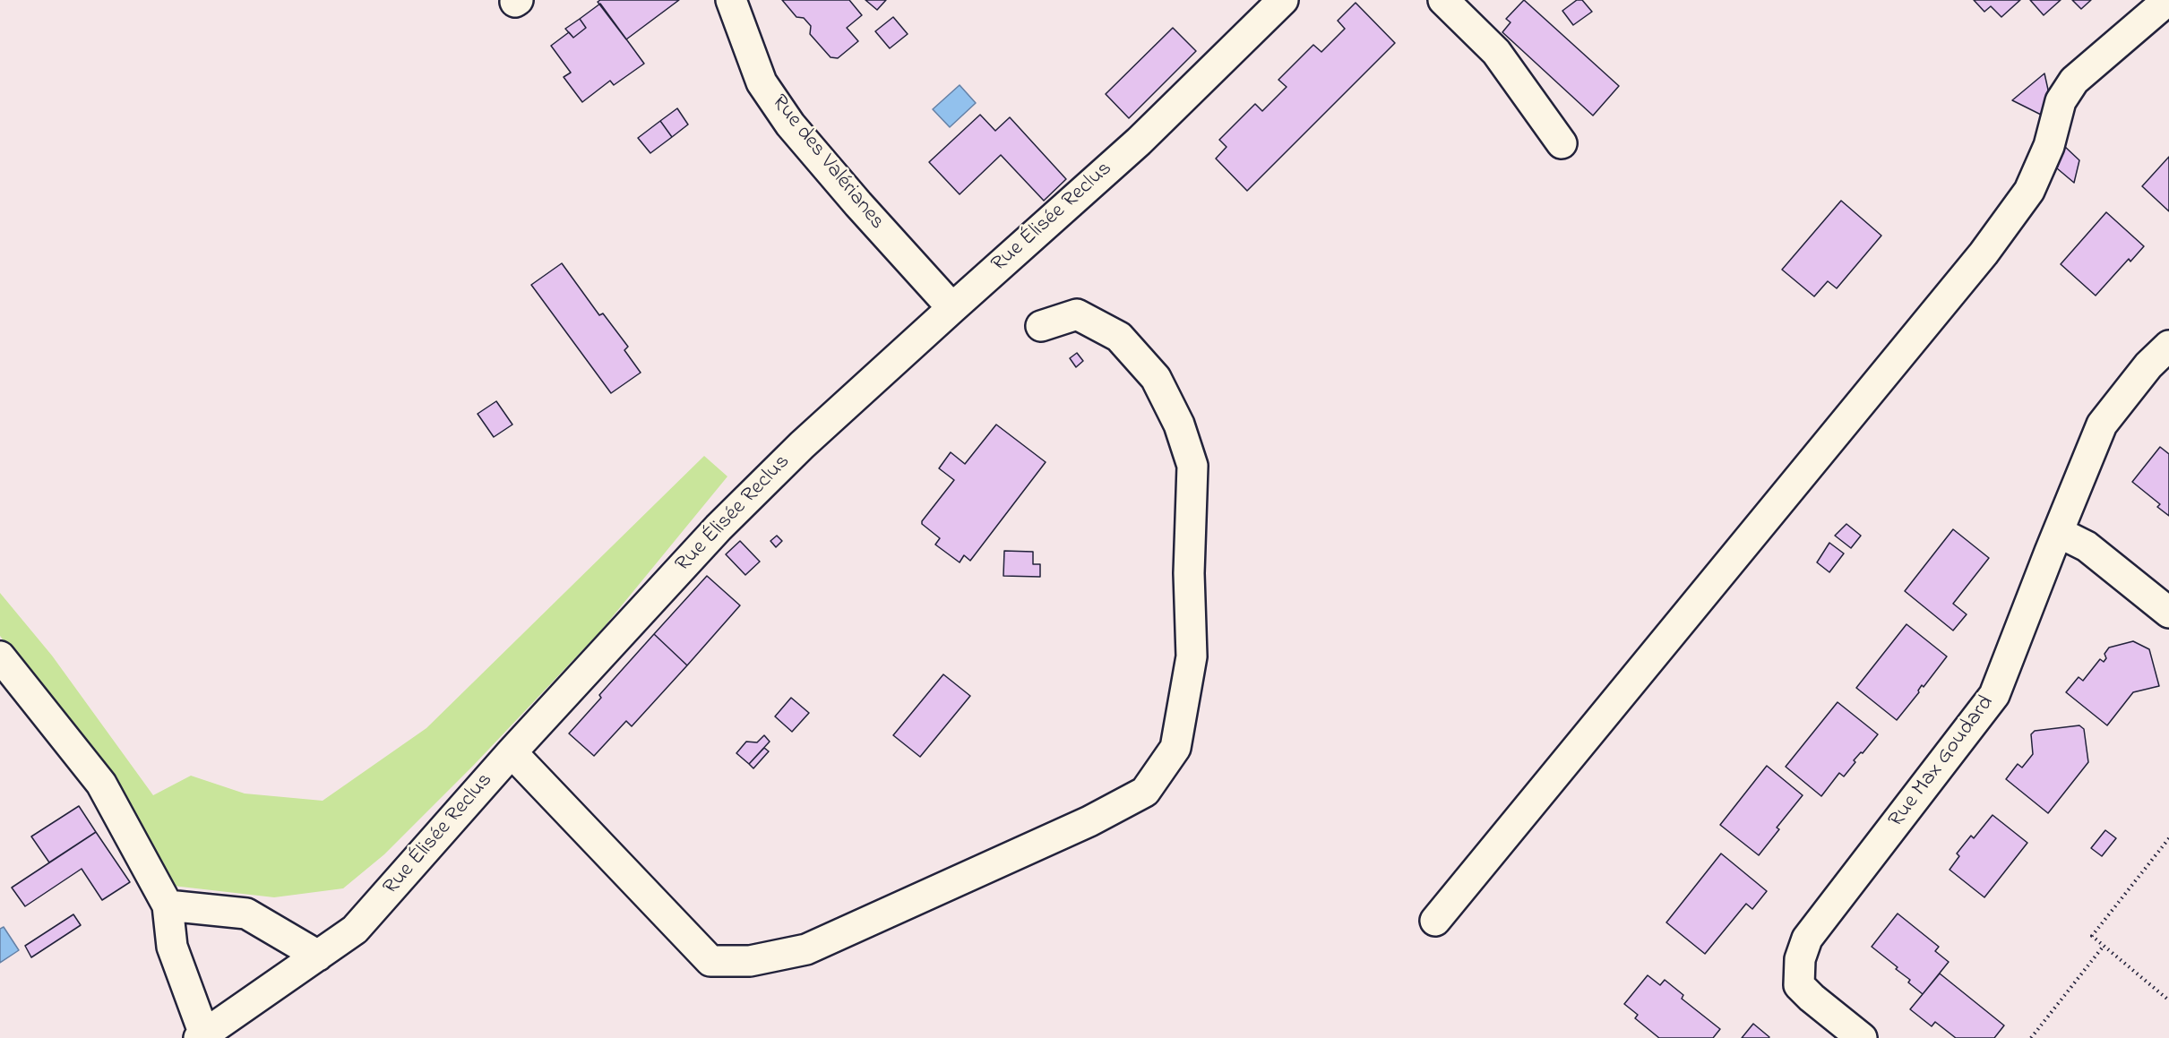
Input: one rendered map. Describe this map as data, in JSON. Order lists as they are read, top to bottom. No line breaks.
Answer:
{"streets":{"street":["Rue des Valérianes","Rue Élisée Reclus","Rue Max Goudard"]},"crossings":[["Rue des Valérianes","Rue Élisée Reclus"]]}
